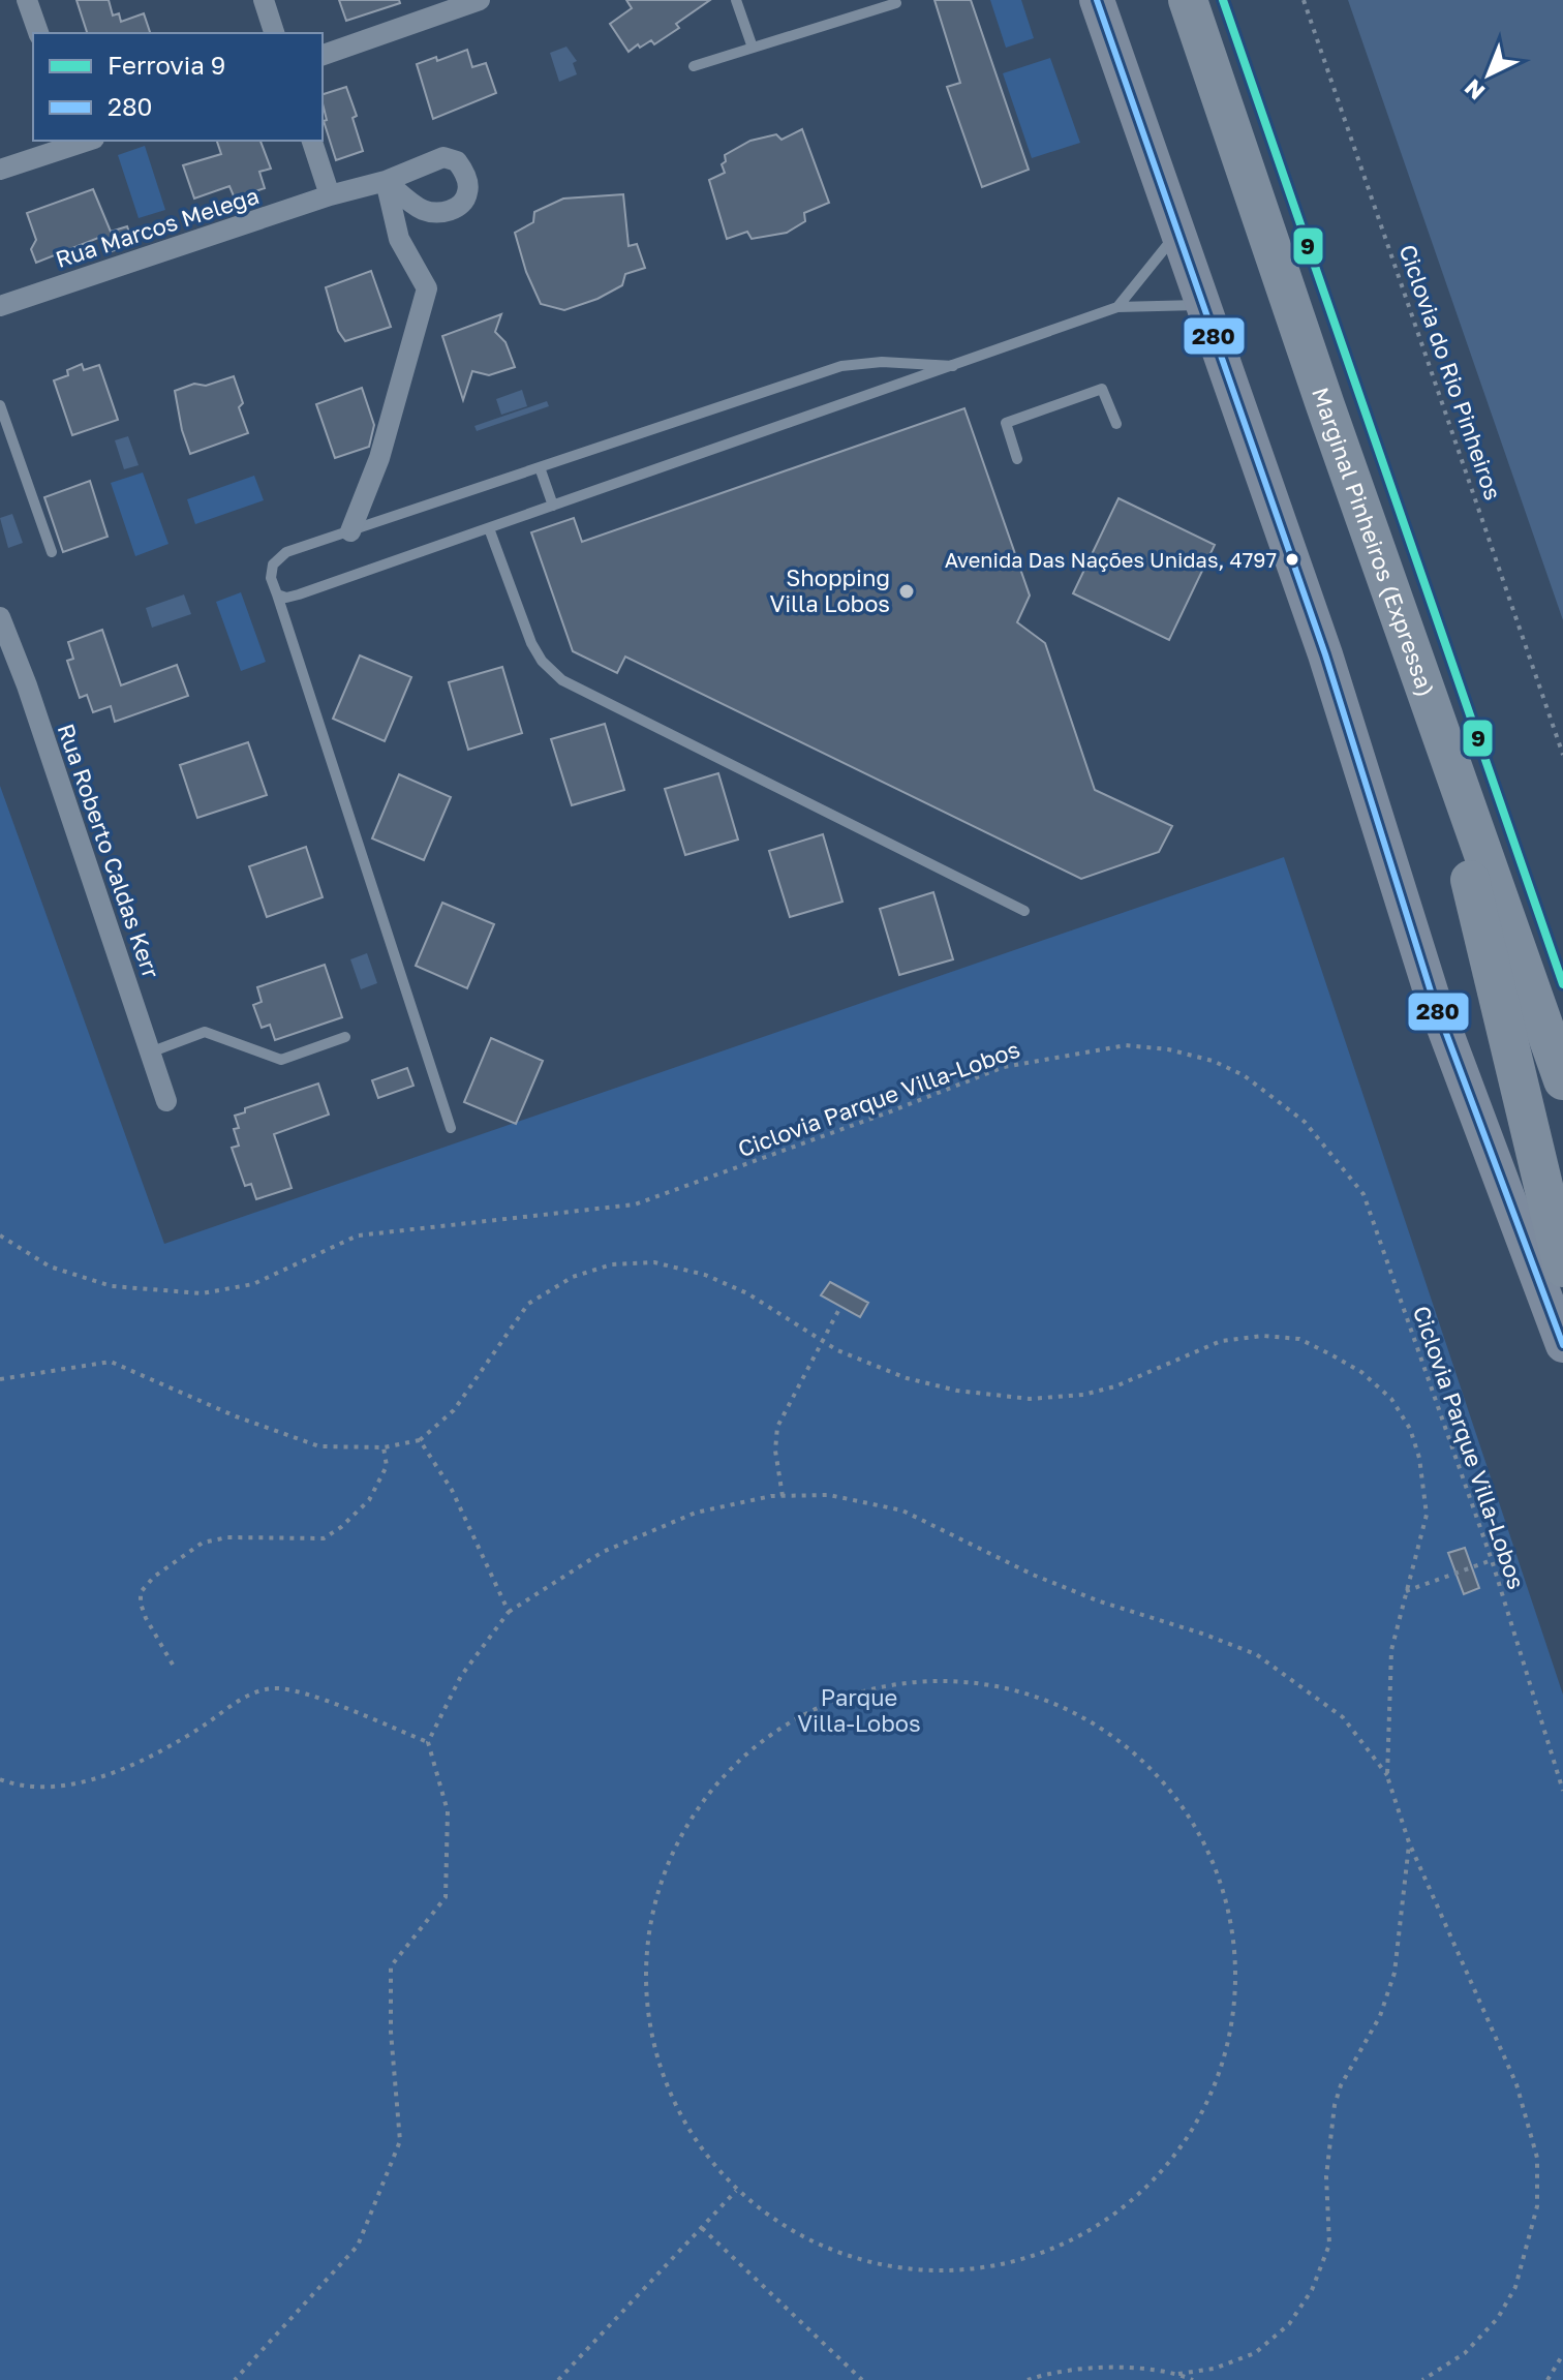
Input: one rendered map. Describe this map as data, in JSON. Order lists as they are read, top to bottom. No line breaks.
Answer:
{"streets":{"highway":["Marginal Pinheiros (Expressa)"],"street":["Rua Marcos Melega","Rua Roberto Caldas Kerr"],"path":["Ciclovia do Rio Pinheiros","Ciclovia Parque Villa-Lobos"]},"parks":["Parque Villa-Lobos"],"places":["Avenida Das Nações Unidas, 4797","Shopping Villa Lobos"],"lines":["rail line 9","transit line 280"],"legend":["Ferrovia 9","280"],"north":"bottom left"}
